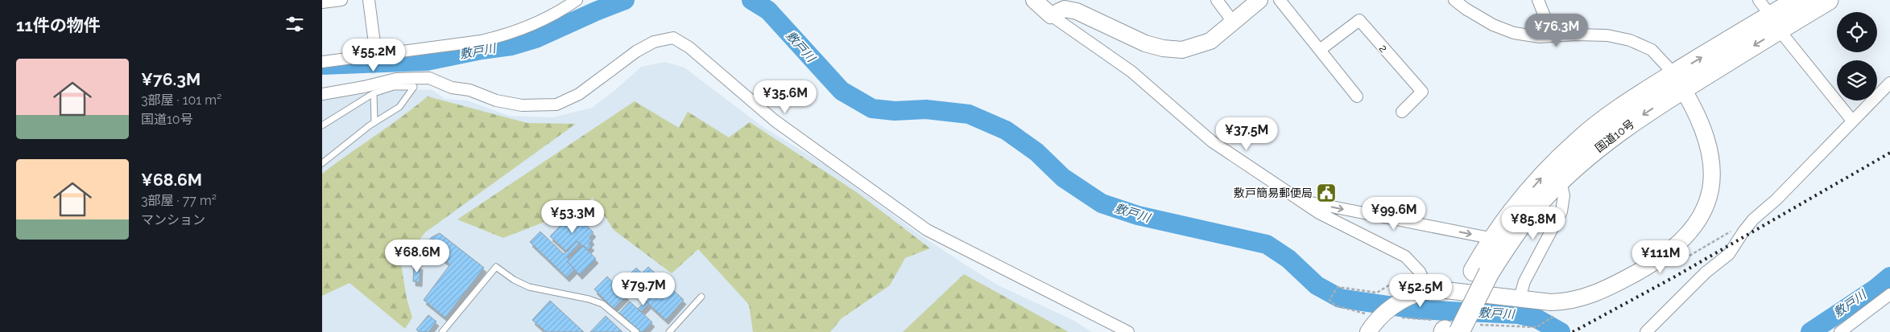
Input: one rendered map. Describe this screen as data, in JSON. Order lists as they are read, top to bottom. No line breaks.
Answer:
{"streets":{"highway":["国道10号"],"street":["2"]},"water":["敷戸川"],"places":{"public building":["敷戸簡易郵便局"]},"page":{"heading":"11件の物件","price":["¥76.3M","¥55.2M","¥35.6M","¥37.5M","¥99.6M","¥53.3M","¥85.8M","¥68.6M","¥111M","¥79.7M","¥52.5M"],"list":[{"name":"¥76.3M","note":"3部屋 · 101 m² · 国道10号"},{"name":"¥68.6M","note":"3部屋 · 77 m² · マンション"}]}}
